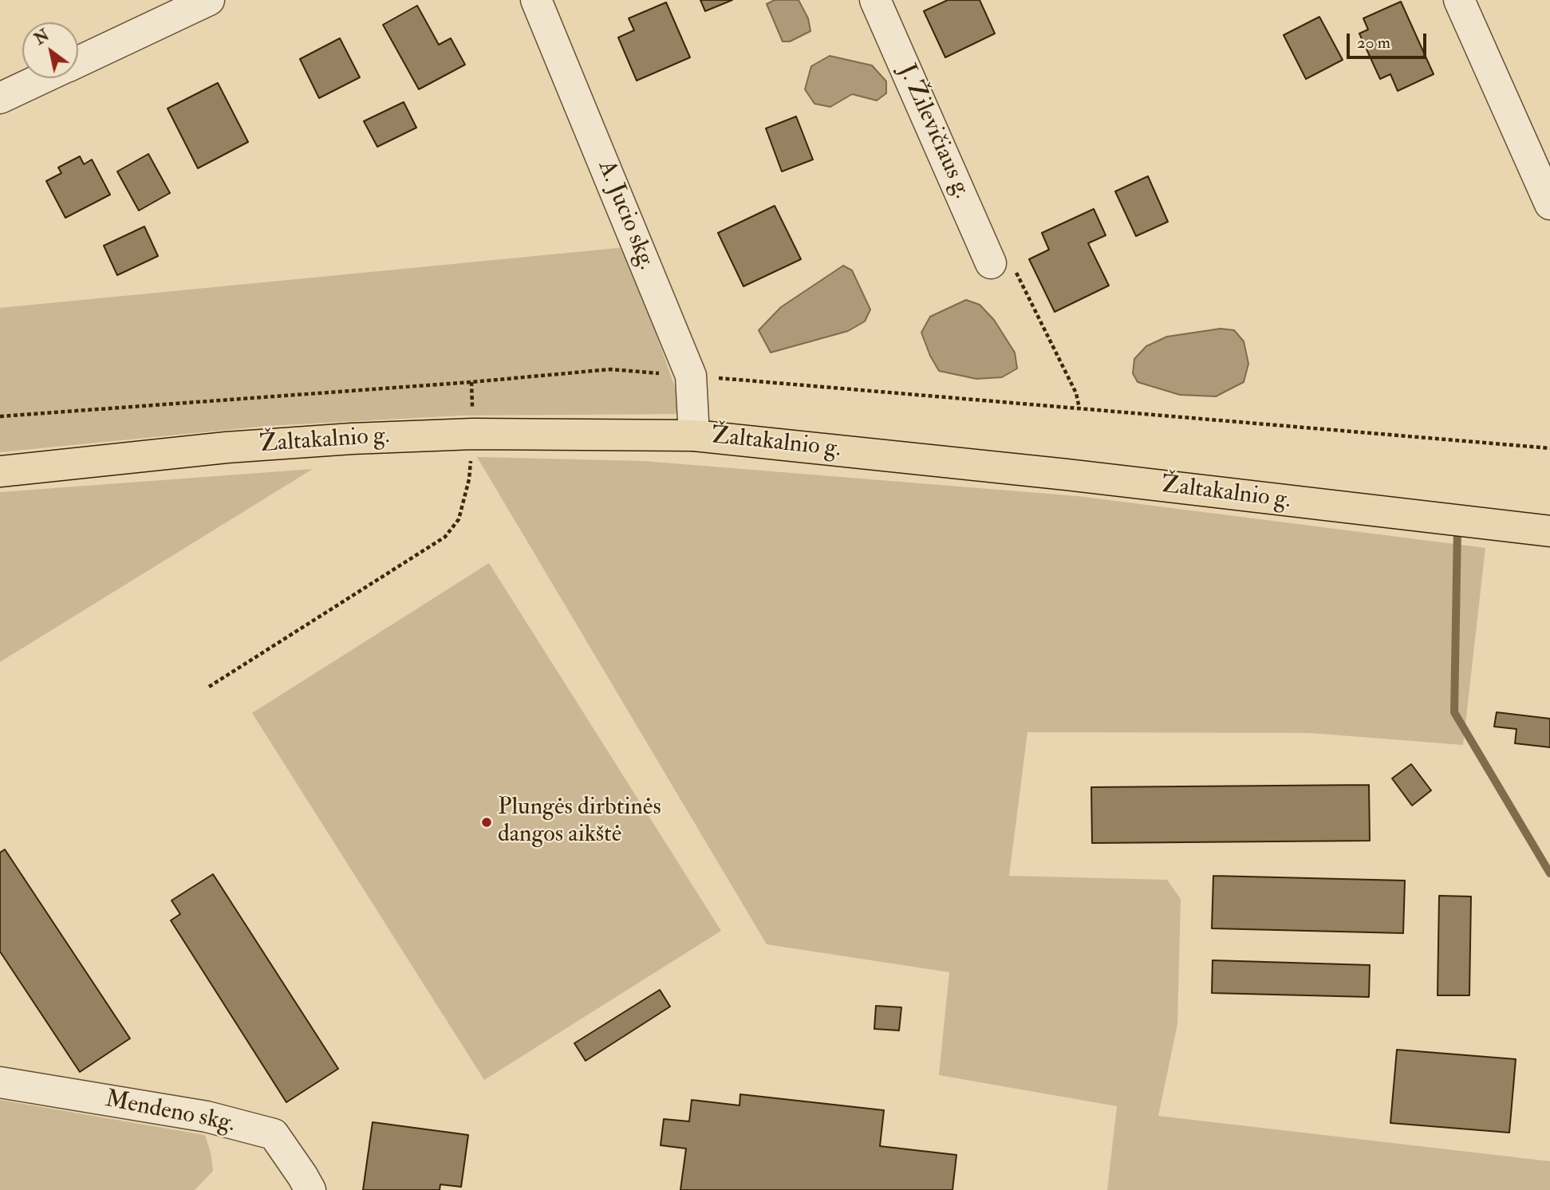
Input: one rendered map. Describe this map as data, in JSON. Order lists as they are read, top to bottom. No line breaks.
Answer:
{"streets":{"main road":["Žaltakalnio g."],"street":["J. Žilevičiaus g.","A. Jucio skg.","Mendeno skg."]},"crossings":[["A. Jucio skg.","Žaltakalnio g."]],"places":["Plungės dirbtinės dangos aikštė"],"scale_bar":"20 m","north":"top left"}
